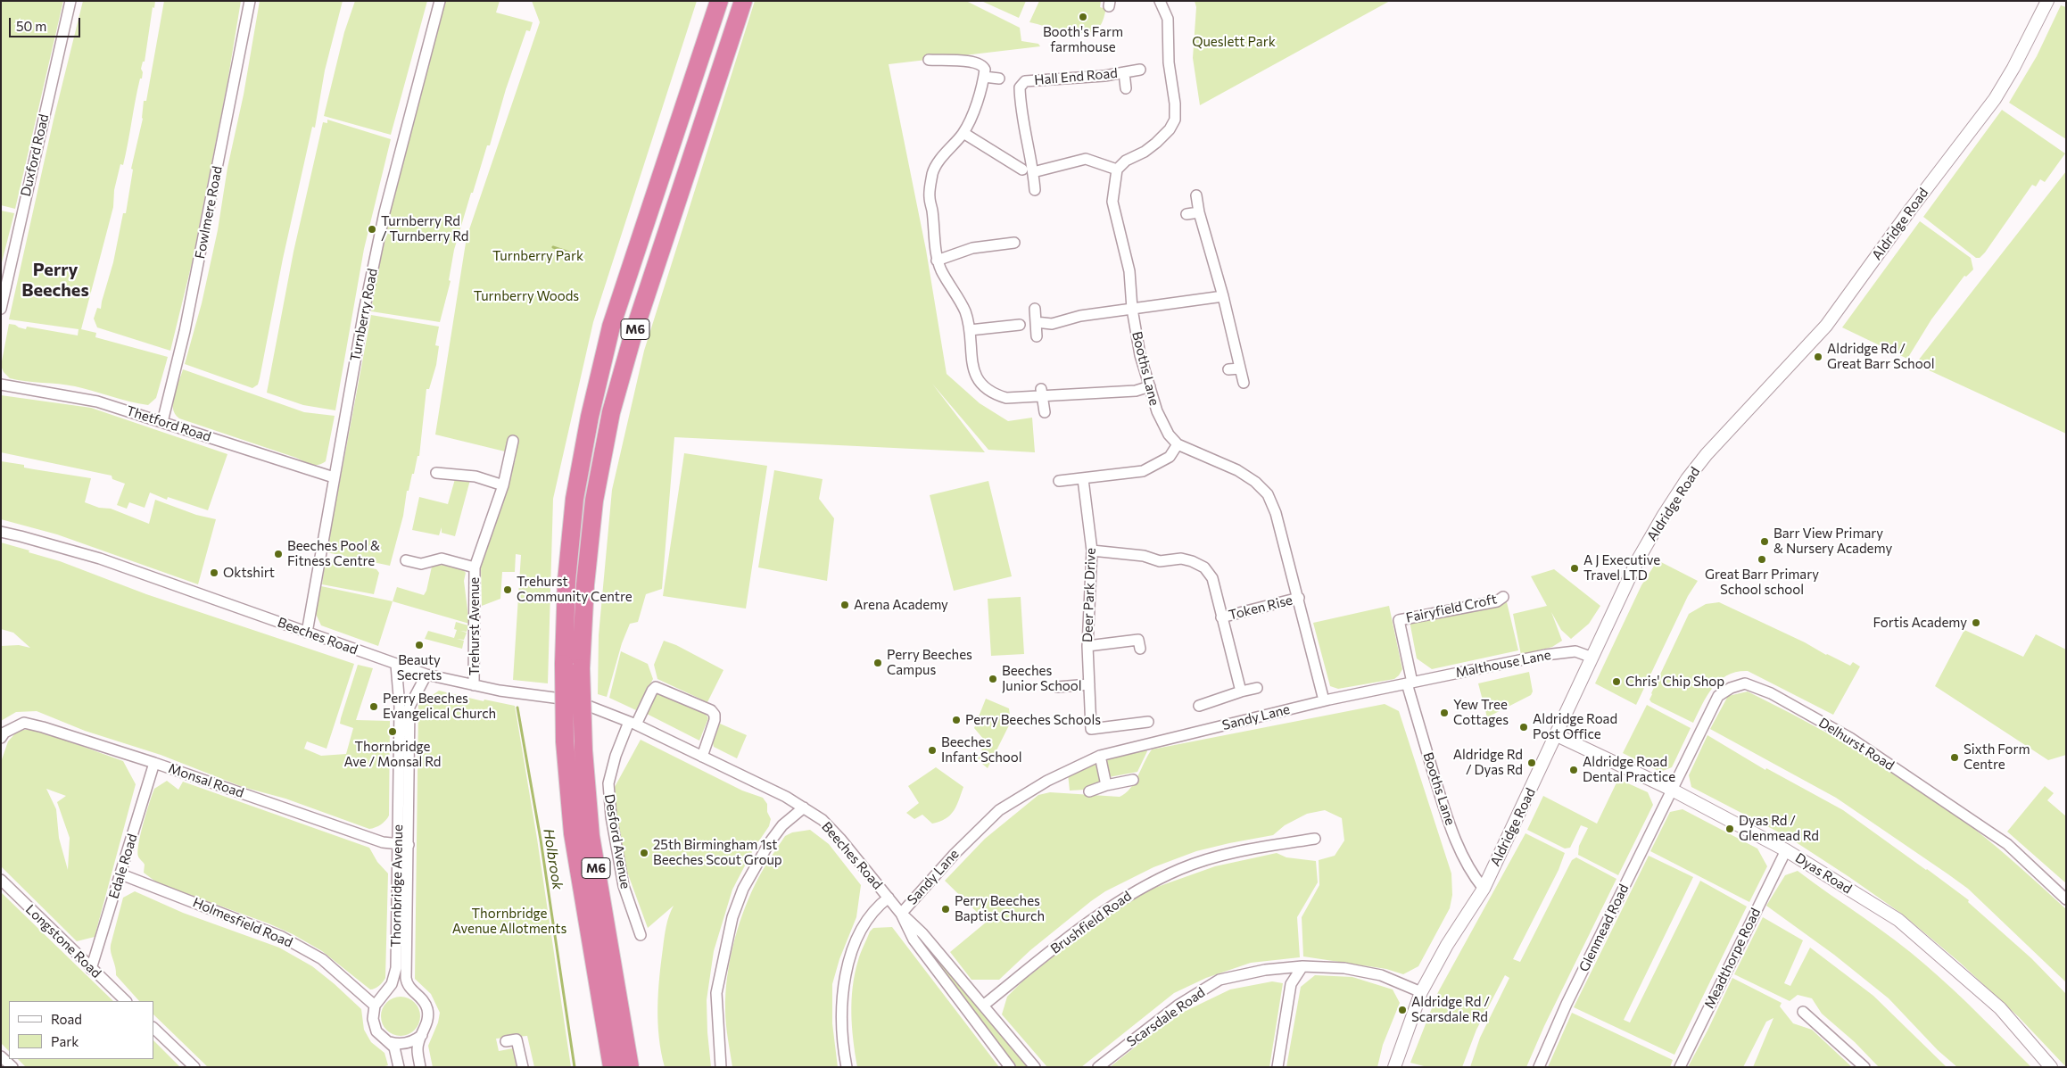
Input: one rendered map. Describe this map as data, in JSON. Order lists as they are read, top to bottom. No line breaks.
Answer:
{"streets":{"highway":["M6"],"street":["Hall End Road","Duxford Road","Fowlmere Road","Aldridge Road","Turnberry Road","Booths Lane","Thetford Road","Deer Park Drive","Token Rise","Fairyfield Croft","Trehurst Avenue","Beeches Road","Malthouse Lane","Sandy Lane","Delhurst Road","Monsal Road","Desford Avenue","Edale Road","Dyas Road","Thornbridge Avenue","Holmesfield Road","Brushfield Road","Glenmead Road","Longstone Road","Meadthorpe Road","Scarsdale Road"]},"crossings":[["Fowlmere Road","Thetford Road"],["Aldridge Road","Booths Lane"],["Aldridge Road","Malthouse Lane"],["Aldridge Road","Dyas Road"],["Aldridge Road","Scarsdale Road"],["Turnberry Road","Thetford Road"],["Turnberry Road","Beeches Road"],["Booths Lane","Token Rise"],["Booths Lane","Fairyfield Croft"],["Booths Lane","Malthouse Lane"],["Booths Lane","Sandy Lane"],["Trehurst Avenue","Beeches Road"],["Beeches Road","Sandy Lane"],["Beeches Road","Desford Avenue"],["Beeches Road","Thornbridge Avenue"],["Beeches Road","Brushfield Road"],["Malthouse Lane","Sandy Lane"],["Delhurst Road","Dyas Road"],["Delhurst Road","Glenmead Road"],["Monsal Road","Edale Road"],["Monsal Road","Thornbridge Avenue"],["Edale Road","Holmesfield Road"],["Edale Road","Longstone Road"],["Dyas Road","Glenmead Road"],["Dyas Road","Meadthorpe Road"],["Thornbridge Avenue","Holmesfield Road"]],"districts":["Perry Beeches"],"water":["Holbrook"],"parks":["Queslett Park","Turnberry Park","Turnberry Woods","Thornbridge Avenue Allotments"],"places":["Booth's Farm farmhouse","Turnberry Rd / Turnberry Rd","Aldridge Rd / Great Barr School","Barr View Primary & Nursery Academy","Beeches Pool & Fitness Centre","Great Barr Primary School school","A J Executive Travel LTD","Oktshirt","Trehurst Community Centre","Arena Academy","Fortis Academy","Beauty Secrets","Perry Beeches Campus","Beeches Junior School","Chris' Chip Shop","Perry Beeches Evangelical Church","Yew Tree Cottages","Perry Beeches Schools","Aldridge Road Post Office","Thornbridge Ave / Monsal Rd","Beeches Infant School","Sixth Form Centre","Aldridge Rd / Dyas Rd","Aldridge Road Dental Practice","Dyas Rd / Glenmead Rd","25th Birmingham 1st Beeches Scout Group","Perry Beeches Baptist Church","Aldridge Rd / Scarsdale Rd"],"legend":["Road","Park"],"scale_bar":"50 m"}
